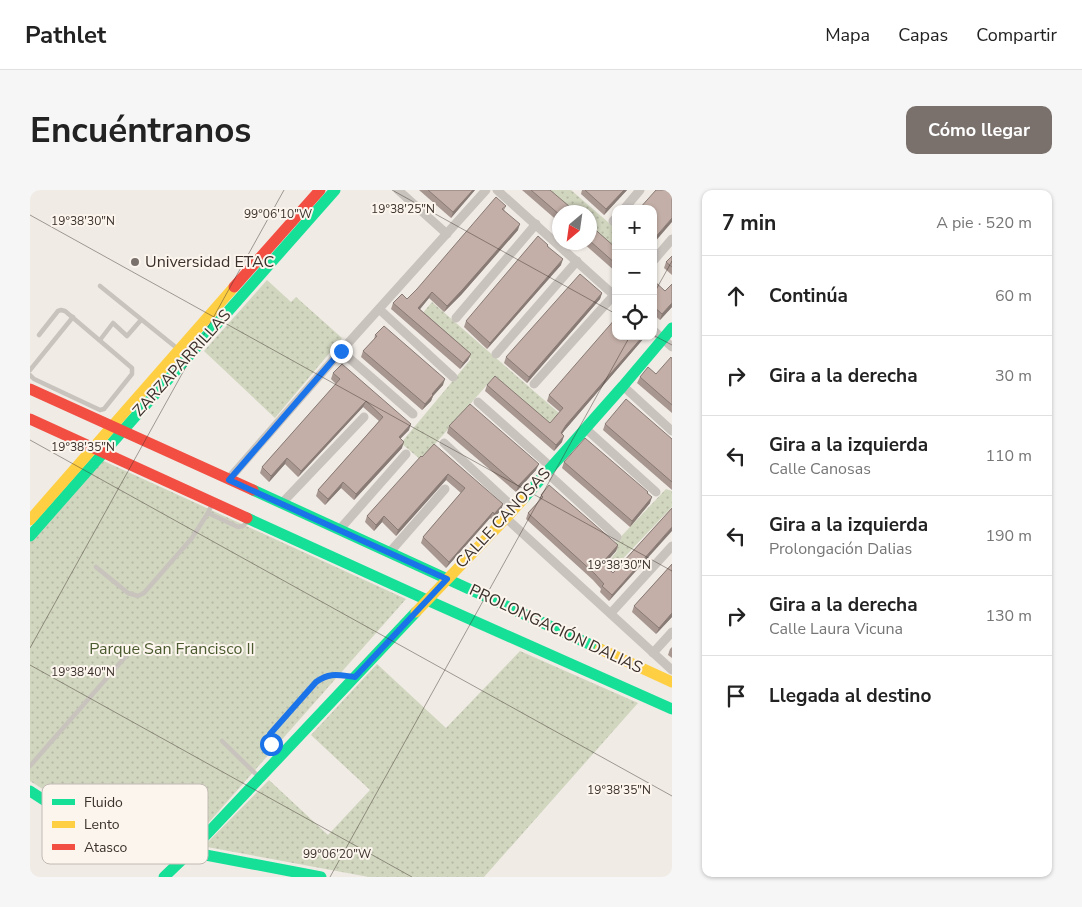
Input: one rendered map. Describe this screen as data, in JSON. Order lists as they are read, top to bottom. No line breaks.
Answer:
{"streets":{"main road":["ZARZAPARRILLAS","CALLE CANOSAS","PROLONGACIÓN DALIAS"]},"crossings":[["ZARZAPARRILLAS","PROLONGACIÓN DALIAS"],["CALLE CANOSAS","PROLONGACIÓN DALIAS"]],"parks":["Parque San Francisco II"],"places":["Universidad ETAC"],"legend":["Fluido","Lento","Atasco"],"north":"bottom left","page":{"header":"Pathlet","nav":["Mapa","Capas","Compartir"],"buttons":"Cómo llegar","title":"Encuéntranos","heading":["7 min","A pie · 520 m"],"map_buttons":["+","−"],"list":[["Continúa","60 m"],["Gira a la derecha","30 m"],["Gira a la izquierda","Calle Canosas","110 m"],["Gira a la izquierda","Prolongación Dalias","190 m"],["Gira a la derecha","Calle Laura Vicuna","130 m"],"Llegada al destino"]},"coordinates":["19°38'25\"N","99°06'10\"W","19°38'30\"N","19°38'35\"N","19°38'40\"N","99°06'20\"W"]}
